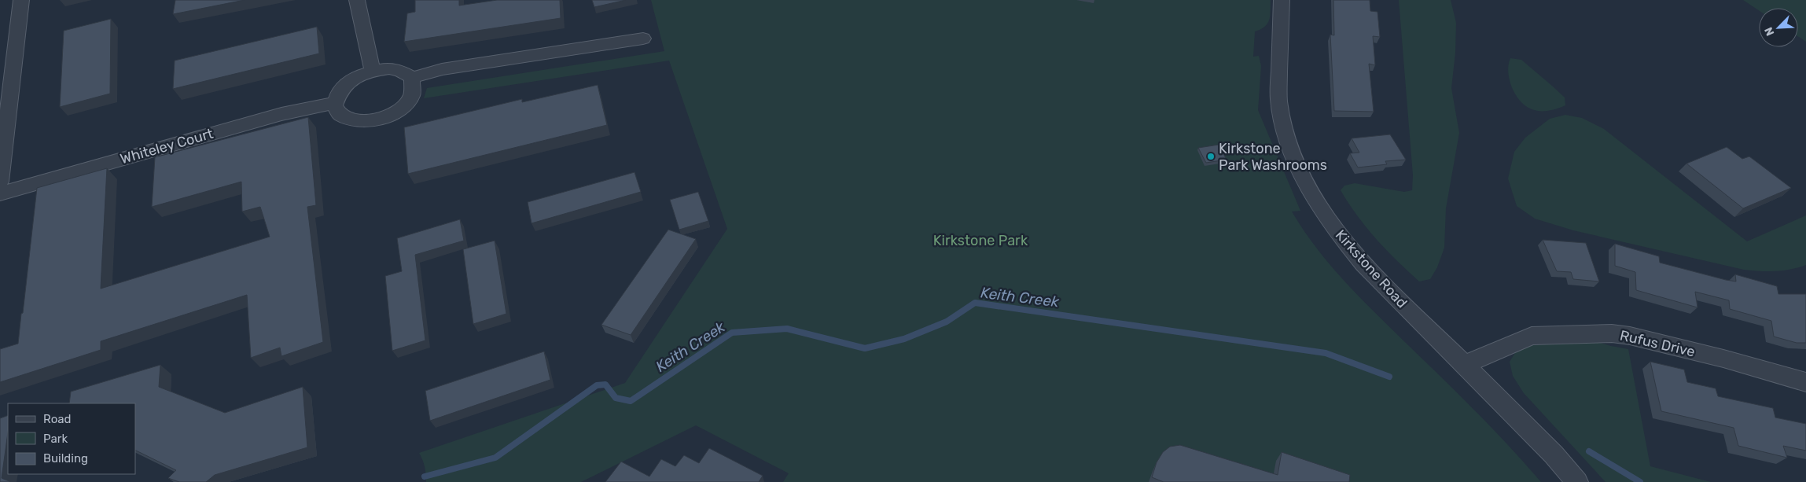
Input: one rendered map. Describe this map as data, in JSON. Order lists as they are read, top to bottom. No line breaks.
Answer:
{"streets":{"street":["Whiteley Court","Kirkstone Road","Rufus Drive"]},"crossings":[["Kirkstone Road","Rufus Drive"]],"water":["Keith Creek"],"parks":["Kirkstone Park"],"places":["Kirkstone Park Washrooms"],"legend":["Road","Park","Building"],"north":"bottom left"}
